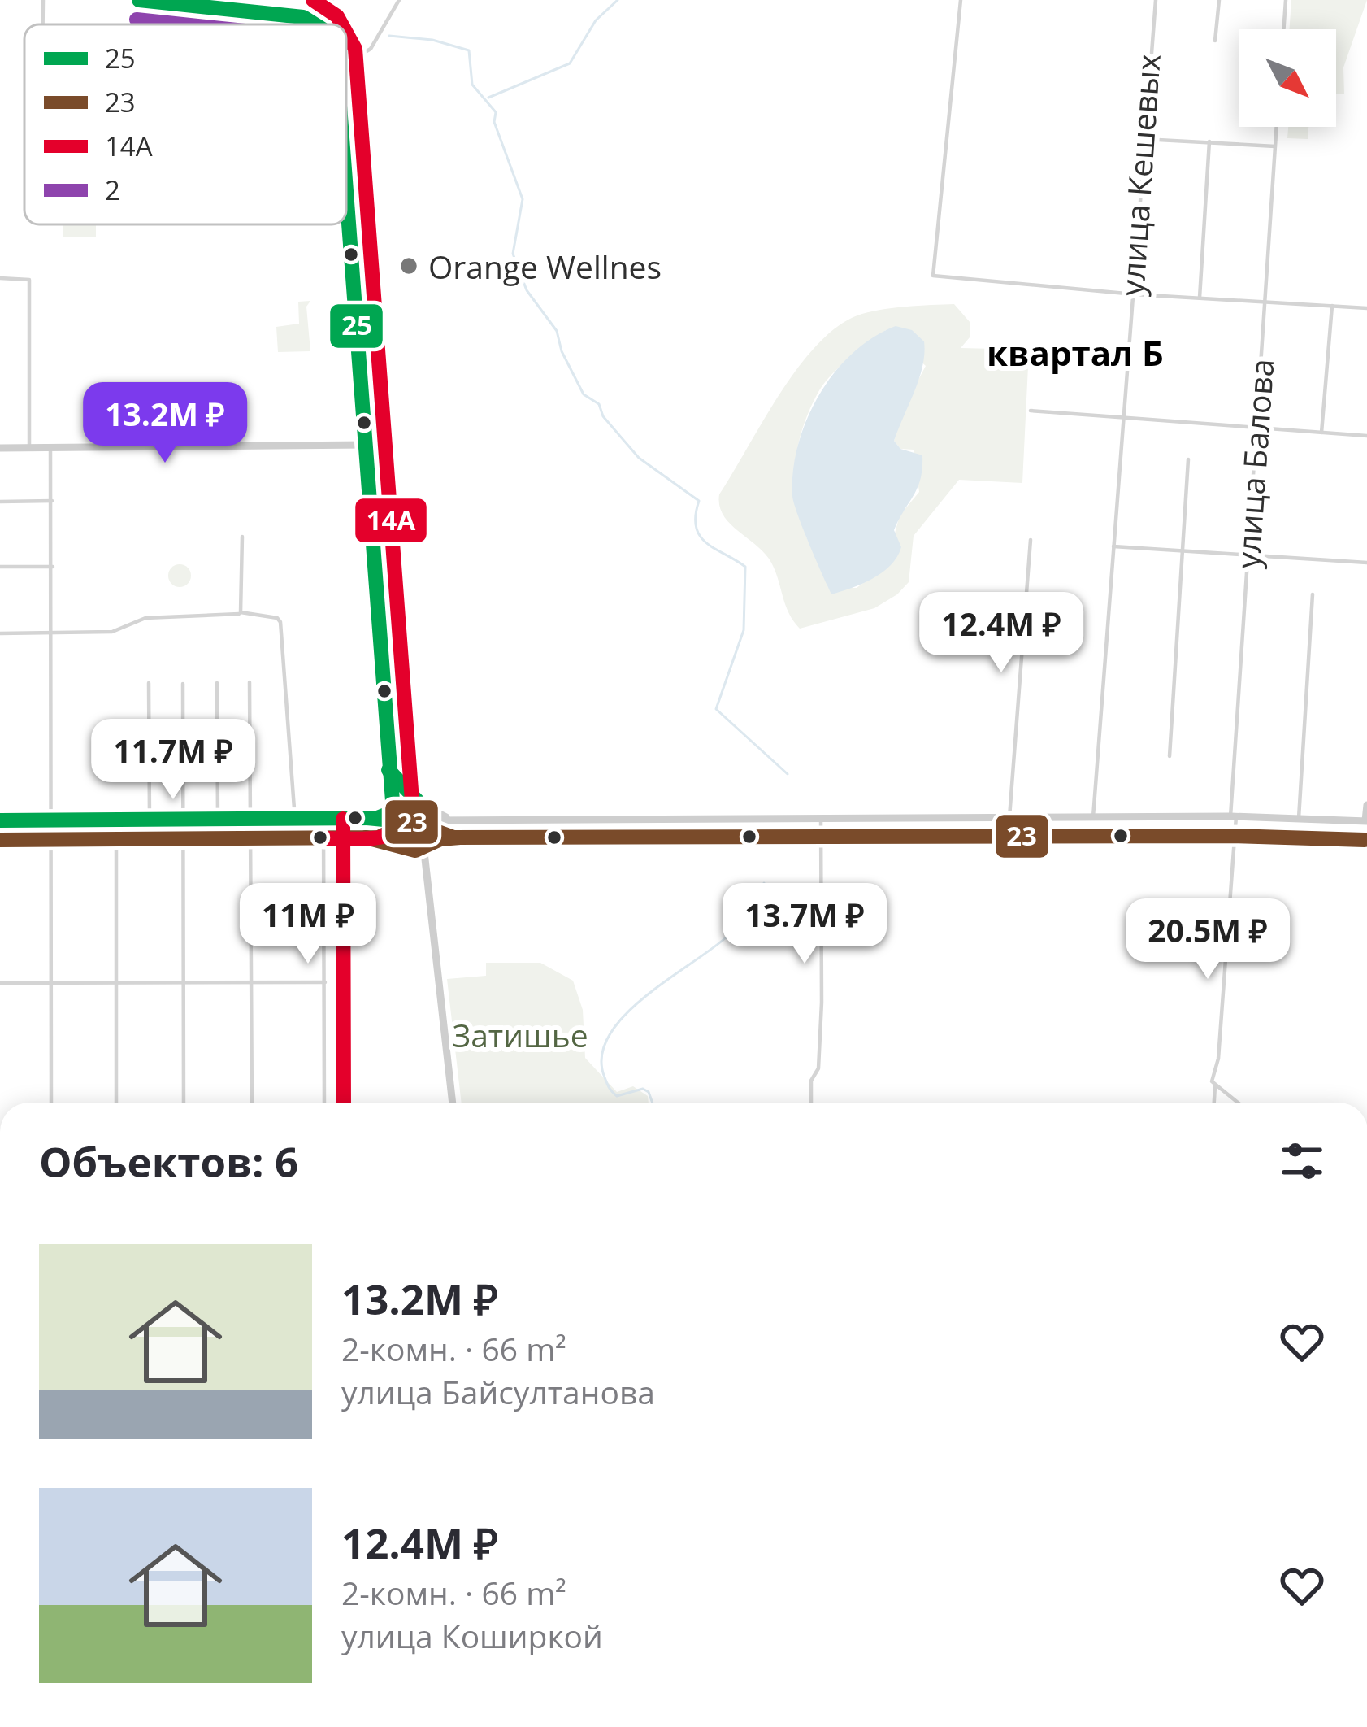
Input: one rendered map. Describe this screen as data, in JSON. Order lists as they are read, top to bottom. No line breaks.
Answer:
{"streets":{"street":["улица Кешевых","улица Балова"]},"districts":["квартал Б"],"parks":["Затишье"],"places":["Orange Wellnes"],"lines":["transit line 25","transit line 14А","transit line 2","transit line 23"],"legend":["25","23","14А","2"],"north":"bottom right","page":{"price":["13.2M ₽","12.4M ₽","11.7M ₽","11M ₽","13.7M ₽","20.5M ₽"],"heading":"Объектов: 6","list":[{"name":"13.2M ₽","note":"2-комн. · 66 m² · улица Байсултанова"},{"name":"12.4M ₽","note":"2-комн. · 66 m² · улица Коширкой"}]}}
